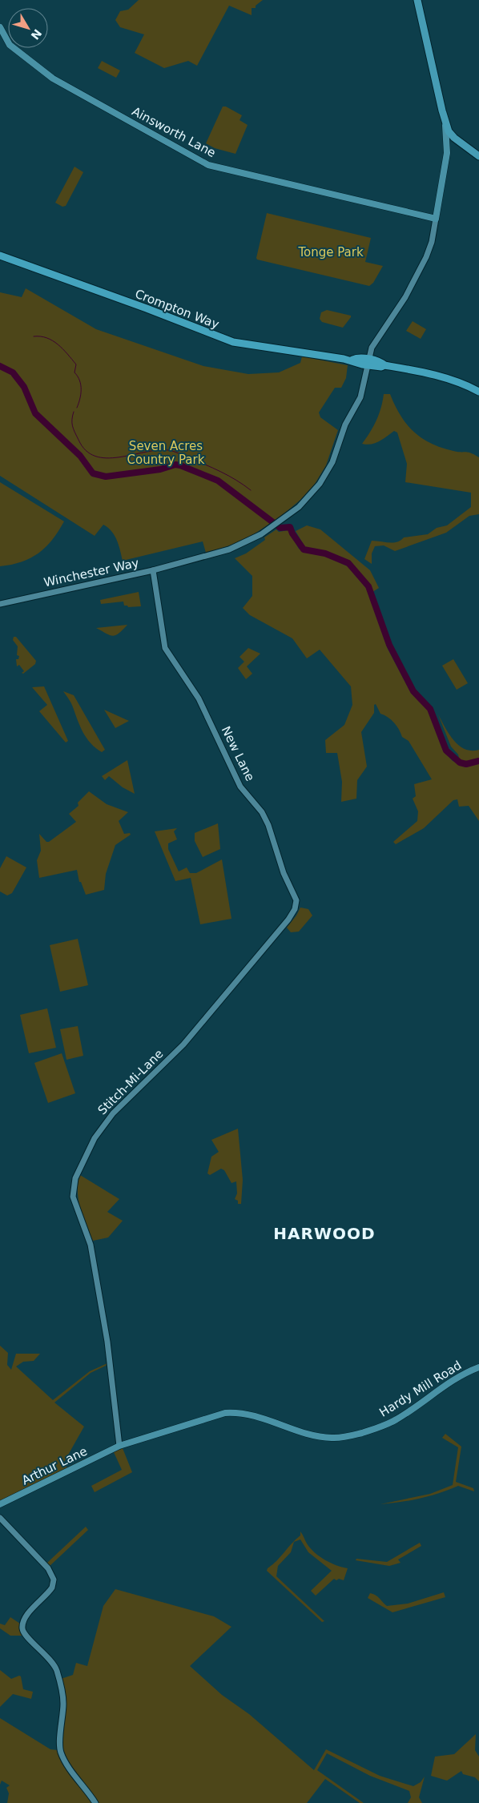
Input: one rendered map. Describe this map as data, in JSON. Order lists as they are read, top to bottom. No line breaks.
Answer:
{"streets":{"highway":["Crompton Way"],"main road":["Ainsworth Lane","Hardy Mill Road","Arthur Lane"],"street":["Winchester Way","New Lane","Stitch-Mi-Lane"]},"crossings":[["Ainsworth Lane","Winchester Way"],["Crompton Way","Winchester Way"],["Winchester Way","New Lane"],["New Lane","Stitch-Mi-Lane"],["Stitch-Mi-Lane","Hardy Mill Road"],["Stitch-Mi-Lane","Arthur Lane"],["Hardy Mill Road","Arthur Lane"]],"districts":["HARWOOD"],"parks":["Tonge Park","Seven Acres Country Park"],"north":"bottom right"}
